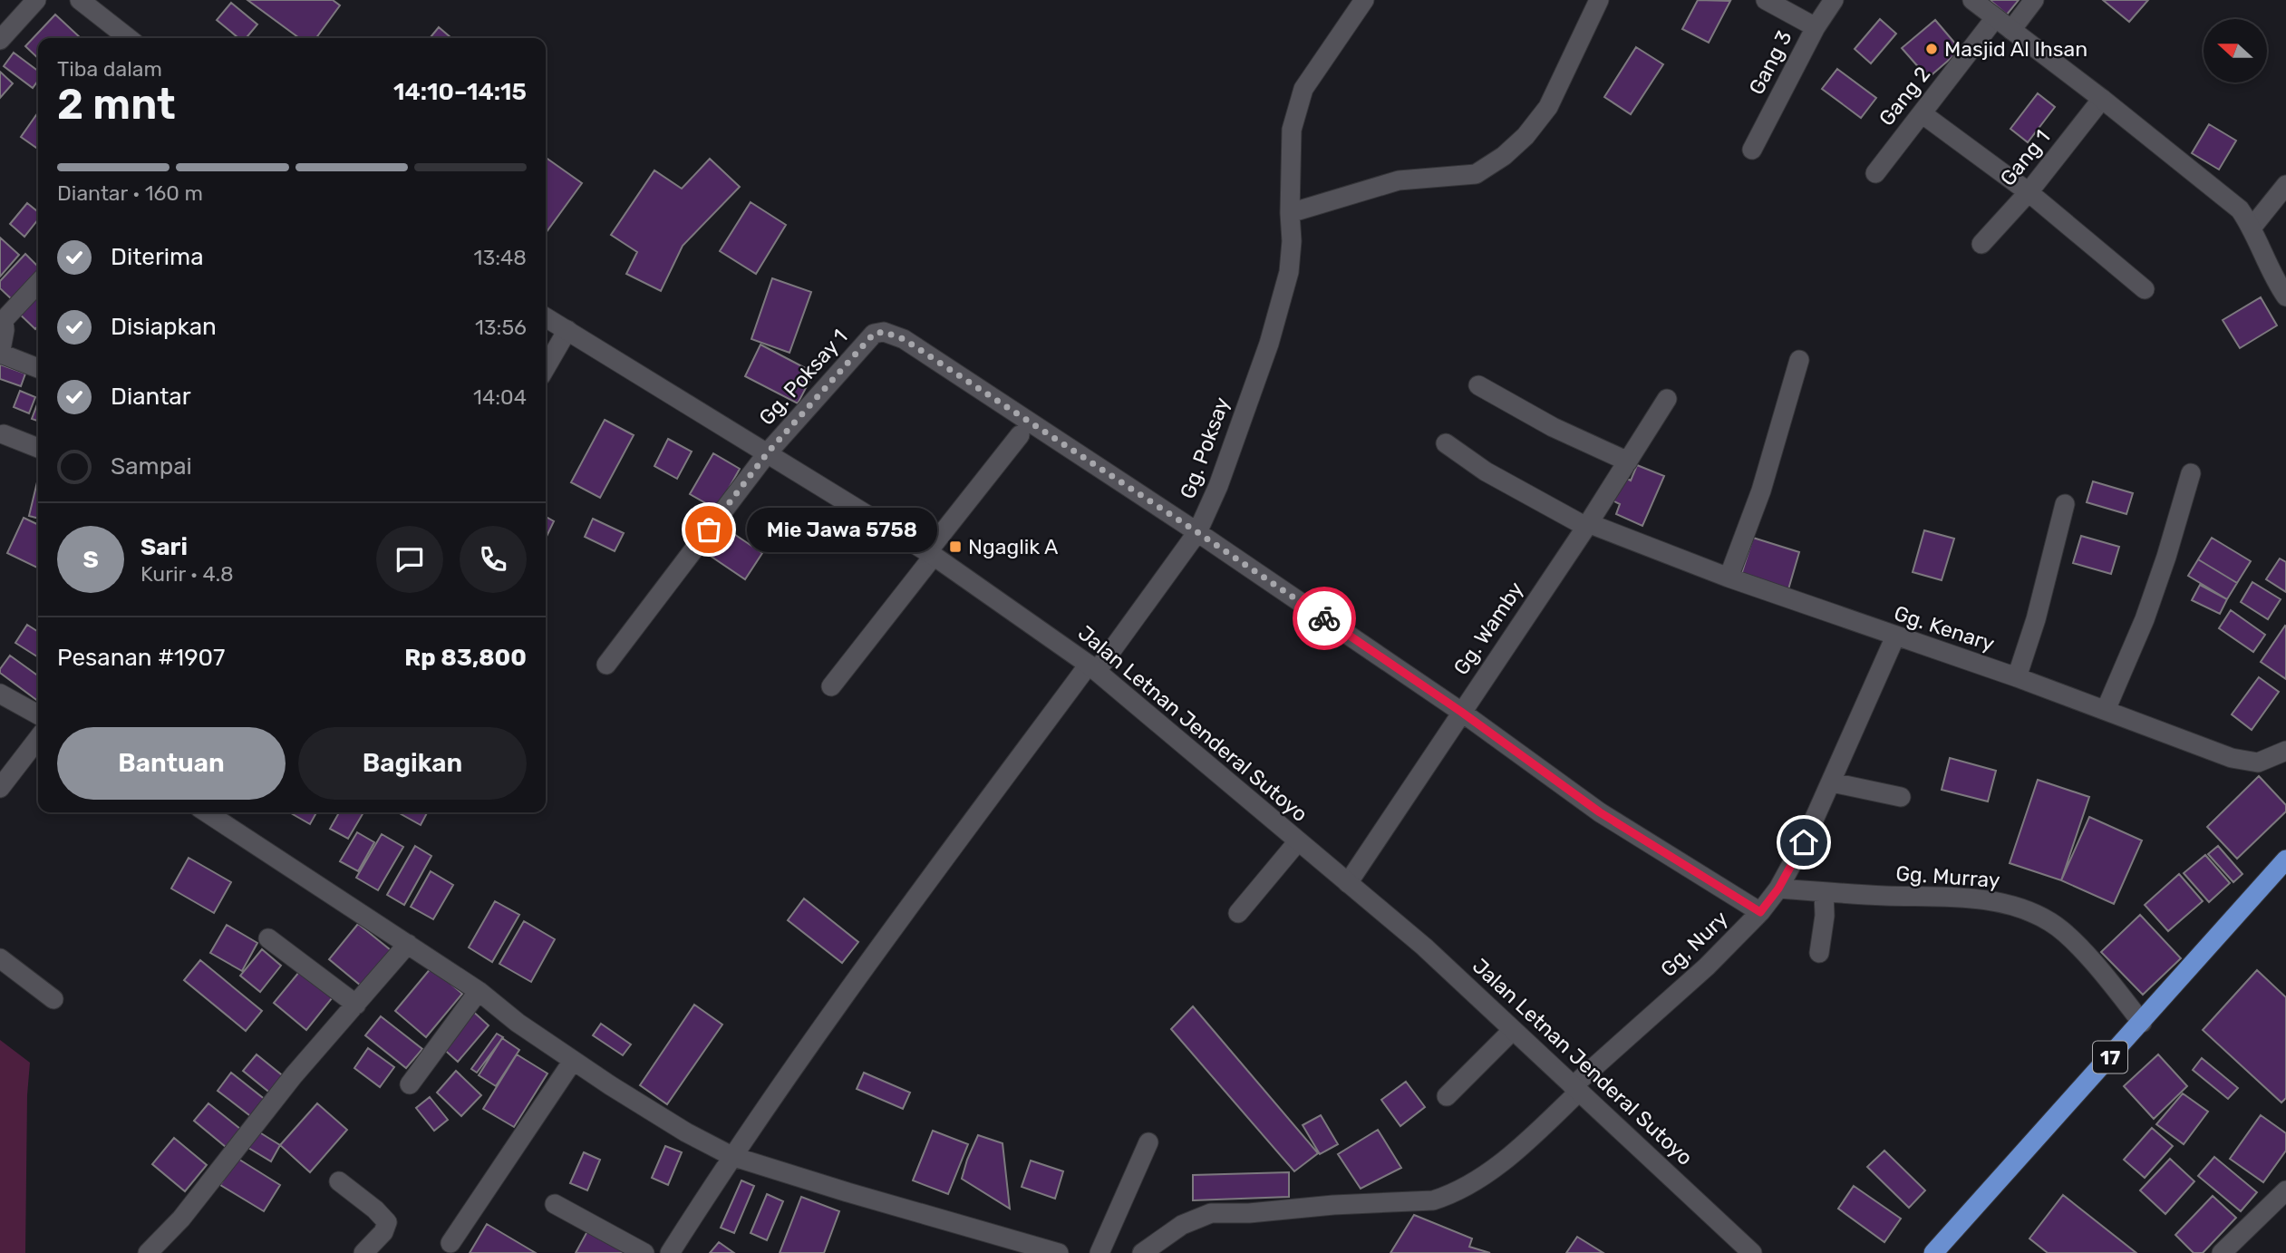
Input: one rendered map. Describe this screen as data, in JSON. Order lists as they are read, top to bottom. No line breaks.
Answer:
{"streets":{"highway":["17"],"street":["Gang 3","Gang 2","Gang 1","Gg. Poksay 1","Gg. Poksay","Gg. Wamby","Gg. Kenary","Jalan Letnan Jenderal Sutoyo","Gg. Murray","Gg, Nury"]},"crossings":[["Gg. Poksay 1","Gg. Poksay"],["Gg. Poksay 1","Jalan Letnan Jenderal Sutoyo"],["Gg. Poksay","Jalan Letnan Jenderal Sutoyo"],["Gg. Wamby","Gg. Kenary"],["Gg. Wamby","Jalan Letnan Jenderal Sutoyo"],["Gg. Kenary","Gg, Nury"],["Jalan Letnan Jenderal Sutoyo","Gg, Nury"],["Gg. Murray","Gg, Nury"],["Gg. Murray","17"]],"places":{"other":["Masjid Al Ihsan","Mie Jawa 5758"],"transit":["Ngaglik A"]},"north":"left","page":{"heading":["2 mnt","Tiba dalam","14:10–14:15"],"panel":["Sari","Kurir · 4.8","Pesanan #1907","Rp 83,800"],"bar":"Diantar · 160 m","list":[["Diterima","13:48"],["Disiapkan","13:56"],["Diantar","14:04"],"Sampai"],"bubble":"Mie Jawa 5758","round":"S","buttons":["Bantuan","Bagikan"]}}
